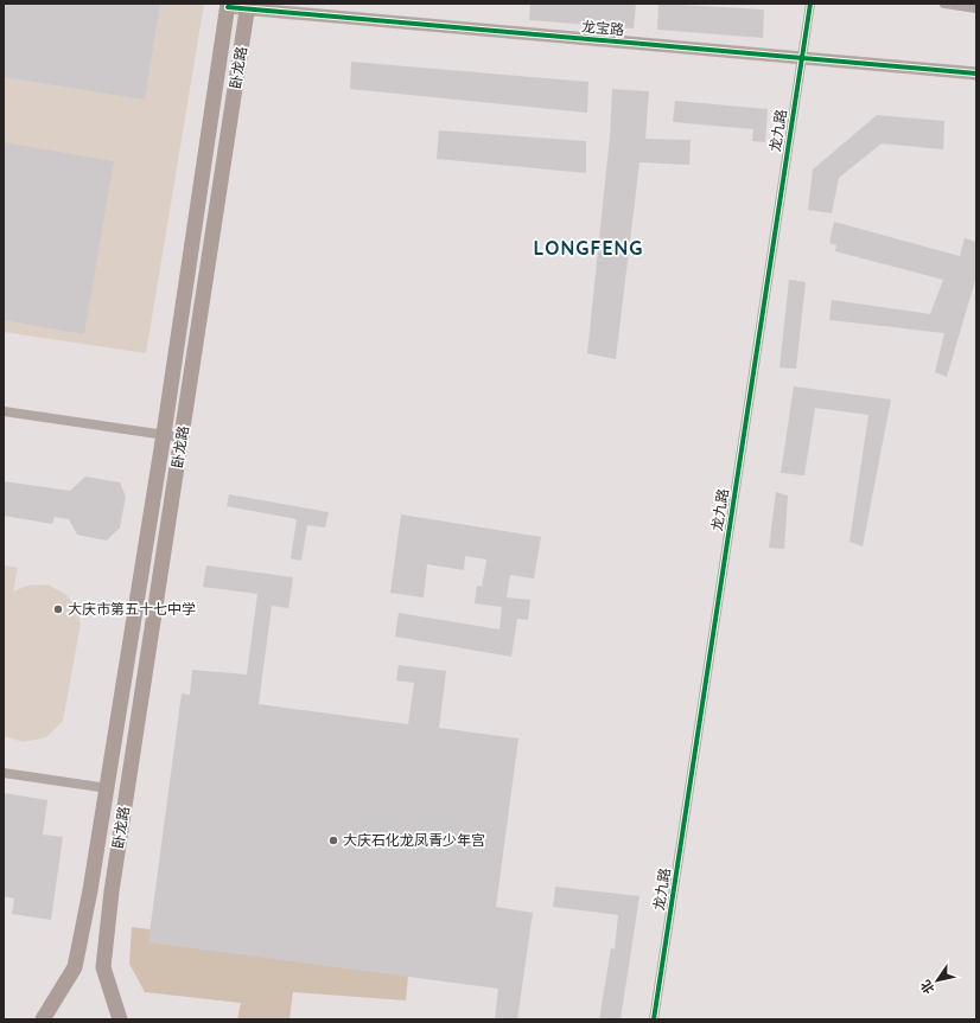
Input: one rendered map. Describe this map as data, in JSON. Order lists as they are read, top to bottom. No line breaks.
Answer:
{"streets":{"main road":["卧龙路"],"street":["龙宝路","龙九路"]},"crossings":[["龙宝路","卧龙路"],["龙宝路","龙九路"]],"districts":["LONGFENG"],"places":["大庆市第五十七中学","大庆石化龙凤青少年宫"],"north":"bottom left"}
